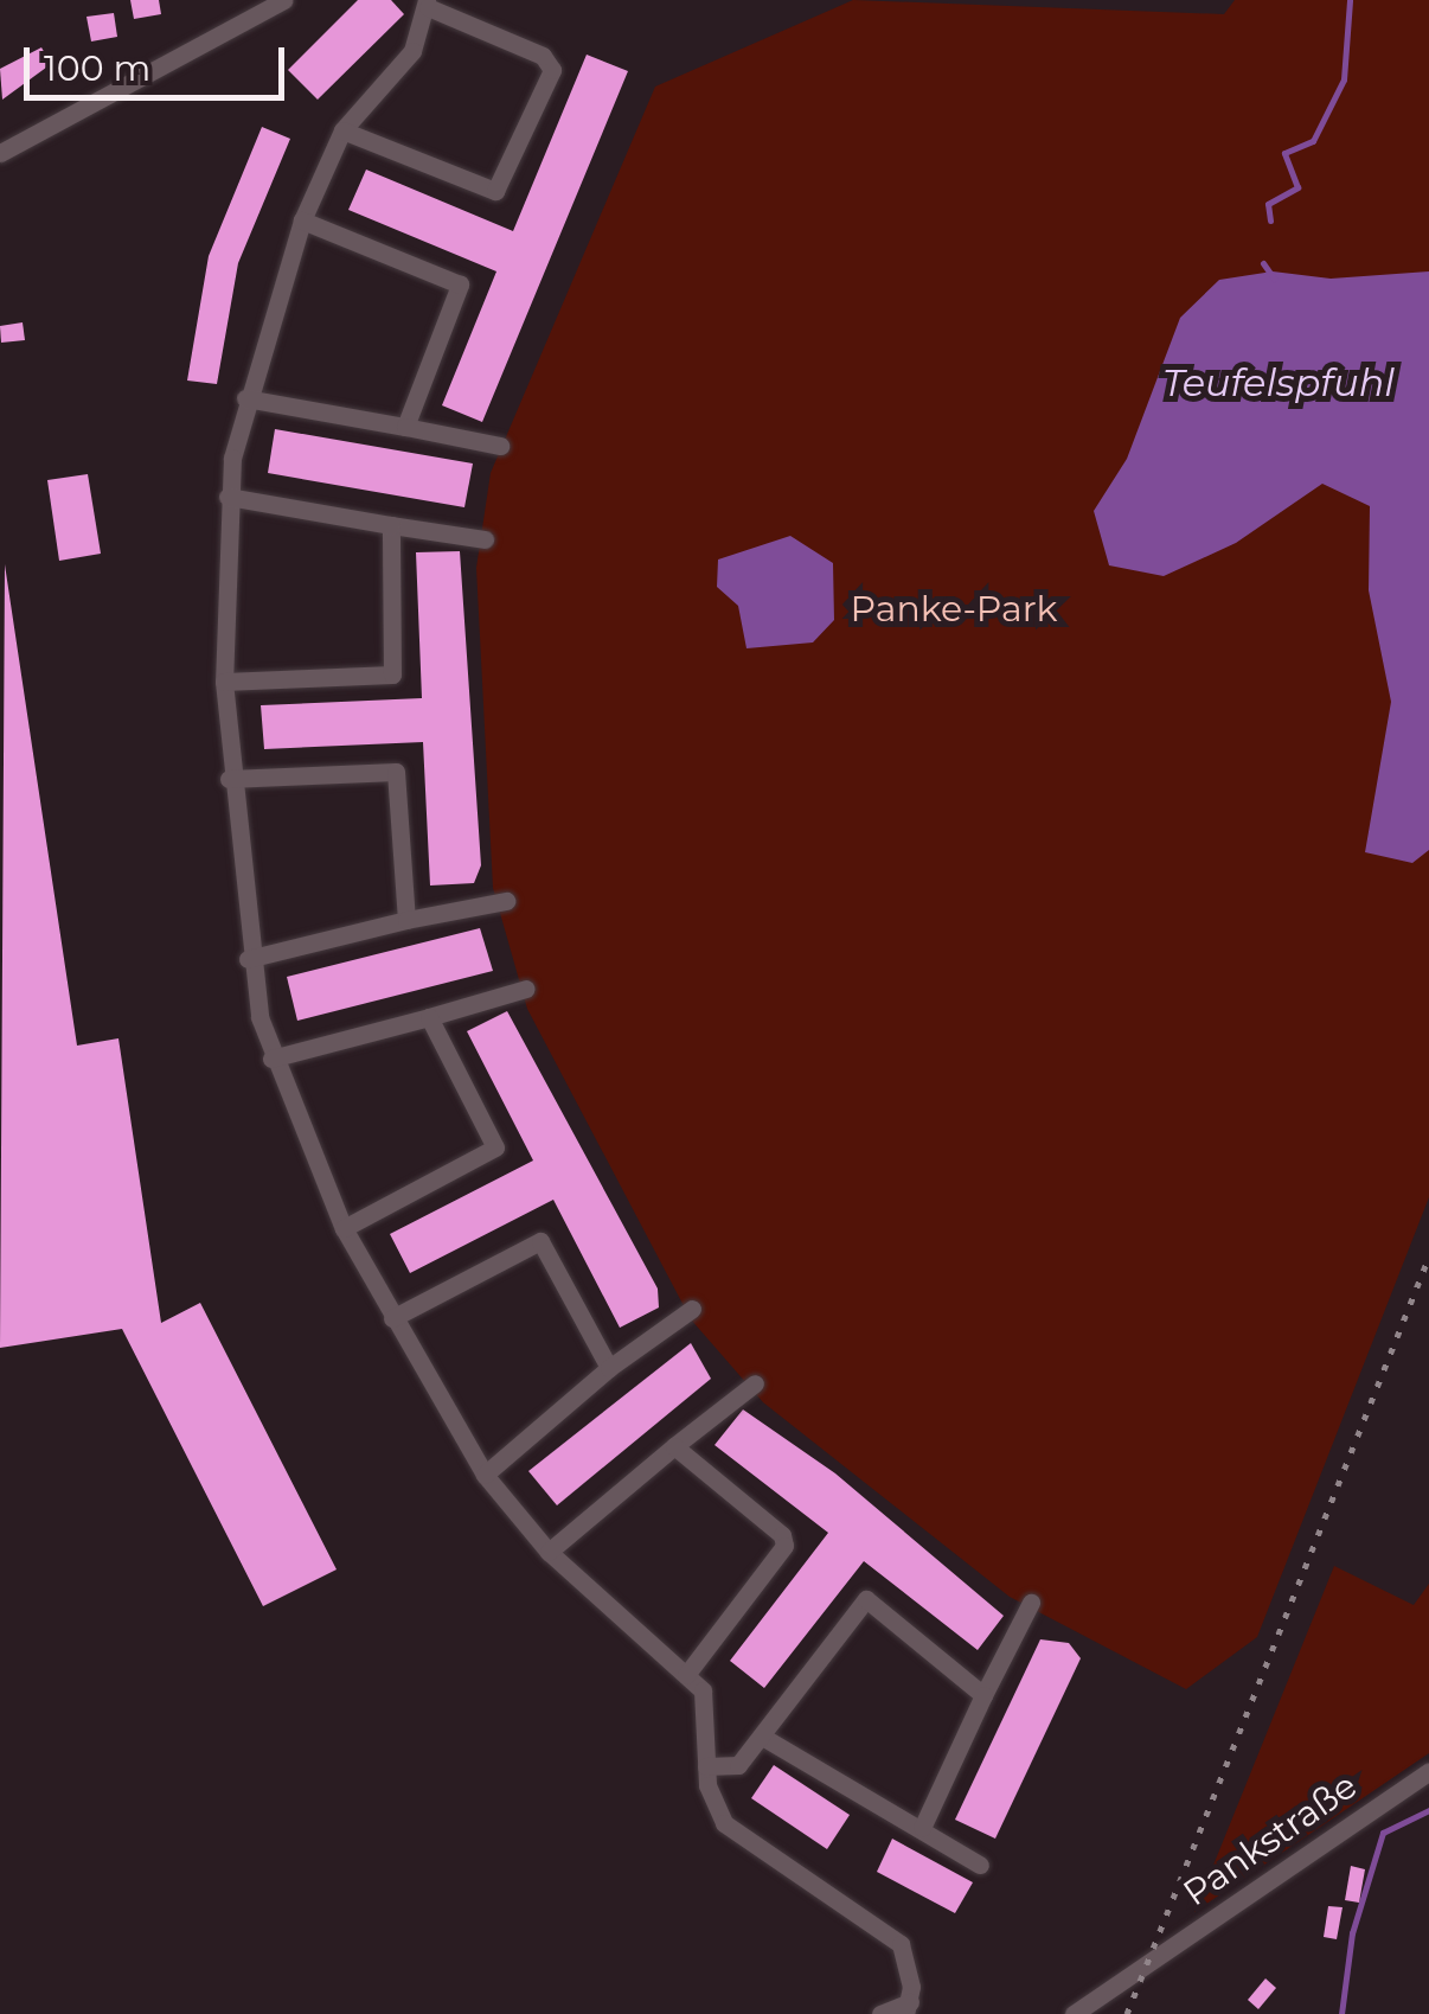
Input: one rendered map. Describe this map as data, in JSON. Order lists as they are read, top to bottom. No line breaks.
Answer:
{"streets":{"street":["Pankstraße"]},"water":["Teufelspfuhl"],"parks":["Panke-Park"],"scale_bar":"100 m"}
